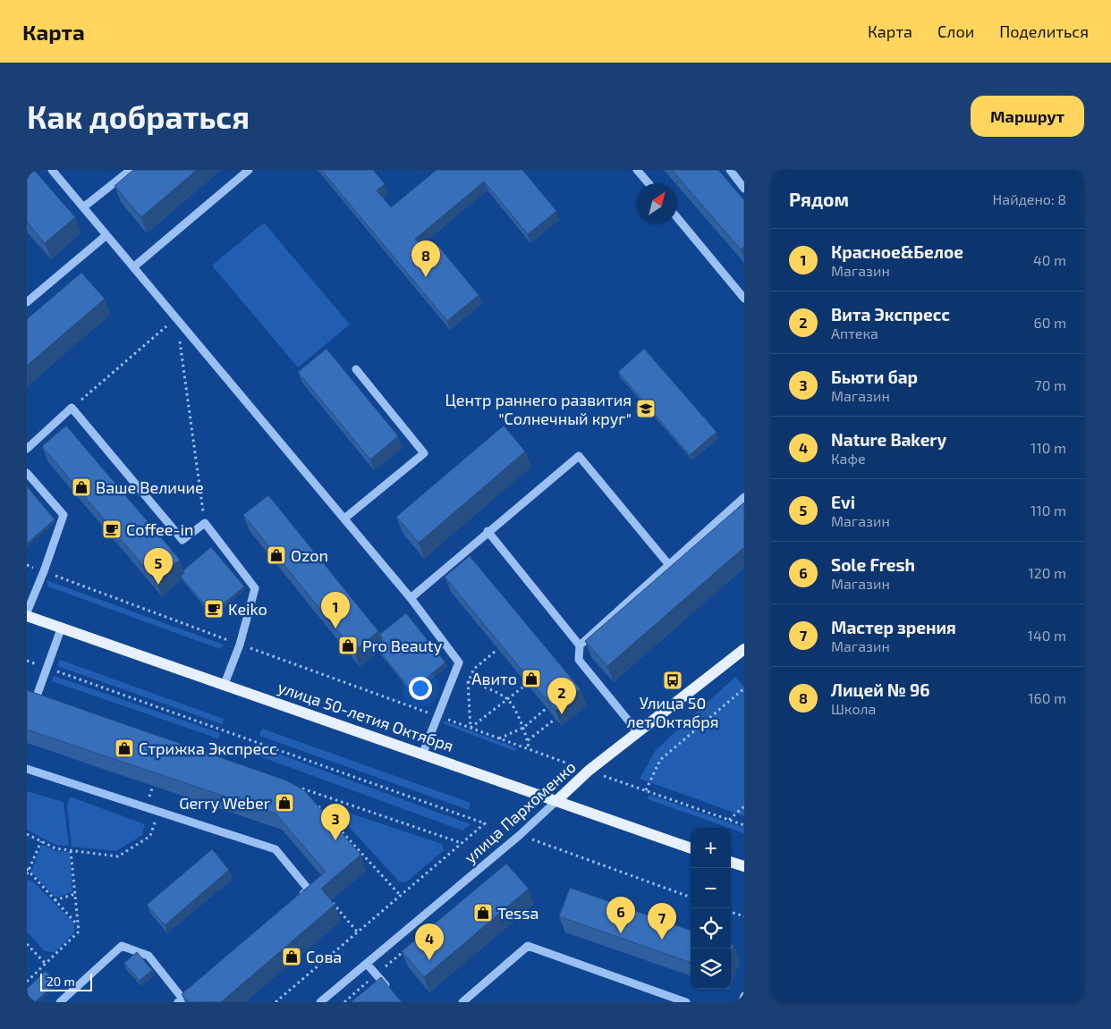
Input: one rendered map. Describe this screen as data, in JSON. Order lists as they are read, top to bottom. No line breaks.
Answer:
{"streets":{"main road":["улица 50-летия Октября","улица Пархоменко"]},"crossings":[["улица 50-летия Октября","улица Пархоменко"]],"places":{"school or university":["Центр раннего развития \"Солнечный круг\""],"shop":["Ваше Величие","Ozon","Pro Beauty","Авито","Стрижка Экспресс","Gerry Weber","Tessa","Сова"],"cafe":["Coffee-in","Keiko"],"bus stop":["Улица 50 лет Октября"]},"scale_bar":"20 m","north":"top right","page":{"header":"Карта","nav":["Карта","Слои","Поделиться"],"buttons":"Маршрут","title":"Как добраться","heading":["Рядом","Найдено: 8"],"list":[{"mark":"1","name":"Красное&Белое","note":"Магазин","value":"40 m"},{"mark":"2","name":"Вита Экспресс","note":"Аптека","value":"60 m"},{"mark":"3","name":"Бьюти бар","note":"Магазин","value":"70 m"},{"mark":"4","name":"Nature Bakery","note":"Кафе","value":"110 m"},{"mark":"5","name":"Evi","note":"Магазин","value":"110 m"},{"mark":"6","name":"Sole Fresh","note":"Магазин","value":"120 m"},{"mark":"7","name":"Мастер зрения","note":"Магазин","value":"140 m"},{"mark":"8","name":"Лицей № 96","note":"Школа","value":"160 m"}],"pins":["8","5","1","2","3","6","7","4"],"map_buttons":["+","−"],"scale":"20 m"}}
